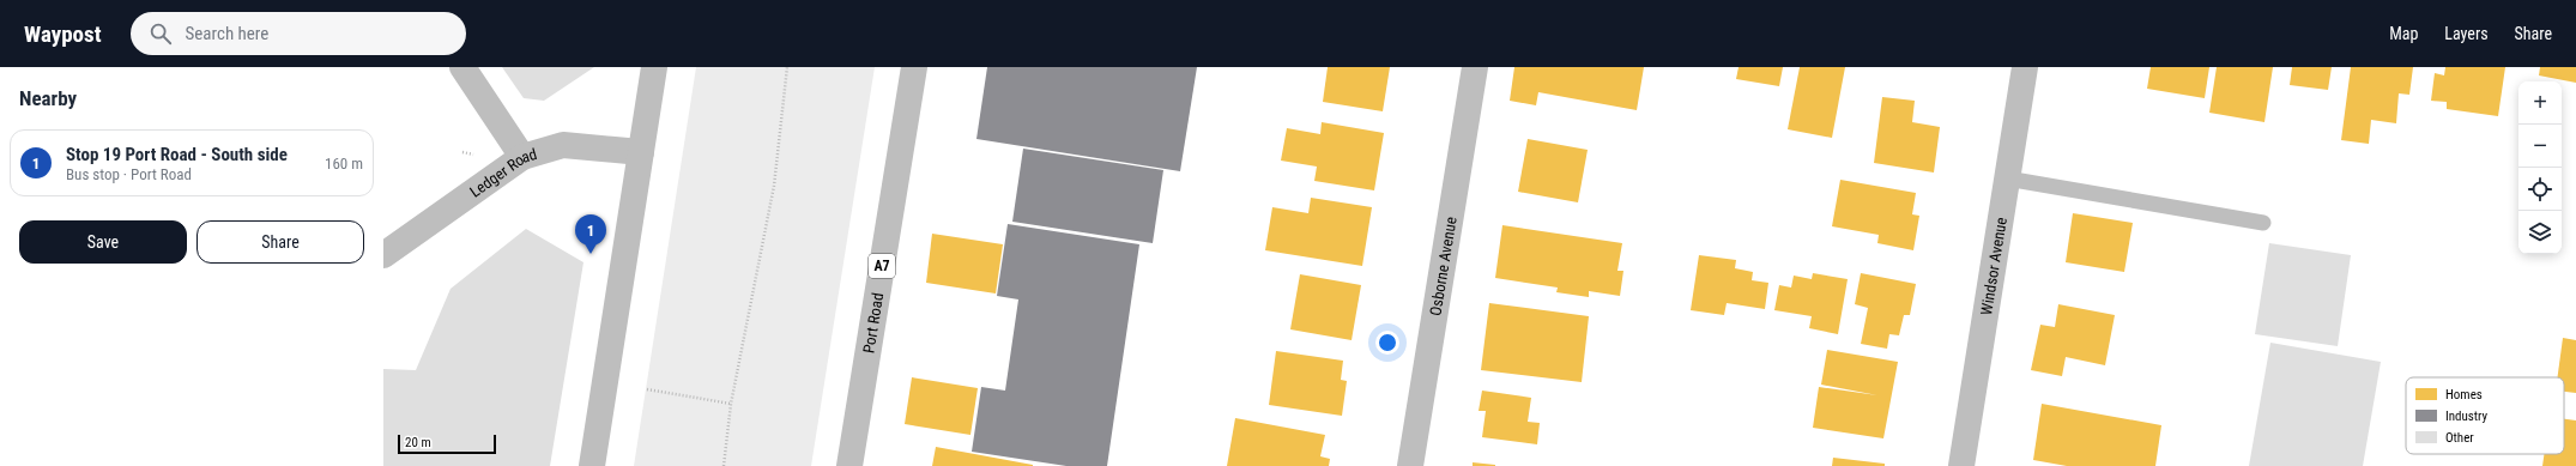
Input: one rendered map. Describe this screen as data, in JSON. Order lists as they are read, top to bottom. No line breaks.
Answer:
{"streets":{"main road":["Ledger Road","A7","Osborne Avenue","Windsor Avenue","Port Road"]},"legend":["Homes","Industry","Other"],"scale_bar":"20 m","page":{"header":"Waypost","search":"Search here","nav":["Map","Layers","Share"],"heading":"Nearby","map_buttons":["+","−"],"list":[{"mark":"1","name":"Stop 19 Port Road - South side","note":"Bus stop · Port Road","value":"160 m"}],"buttons":["Save","Share"],"pins":"1","scale":"20 m"}}
